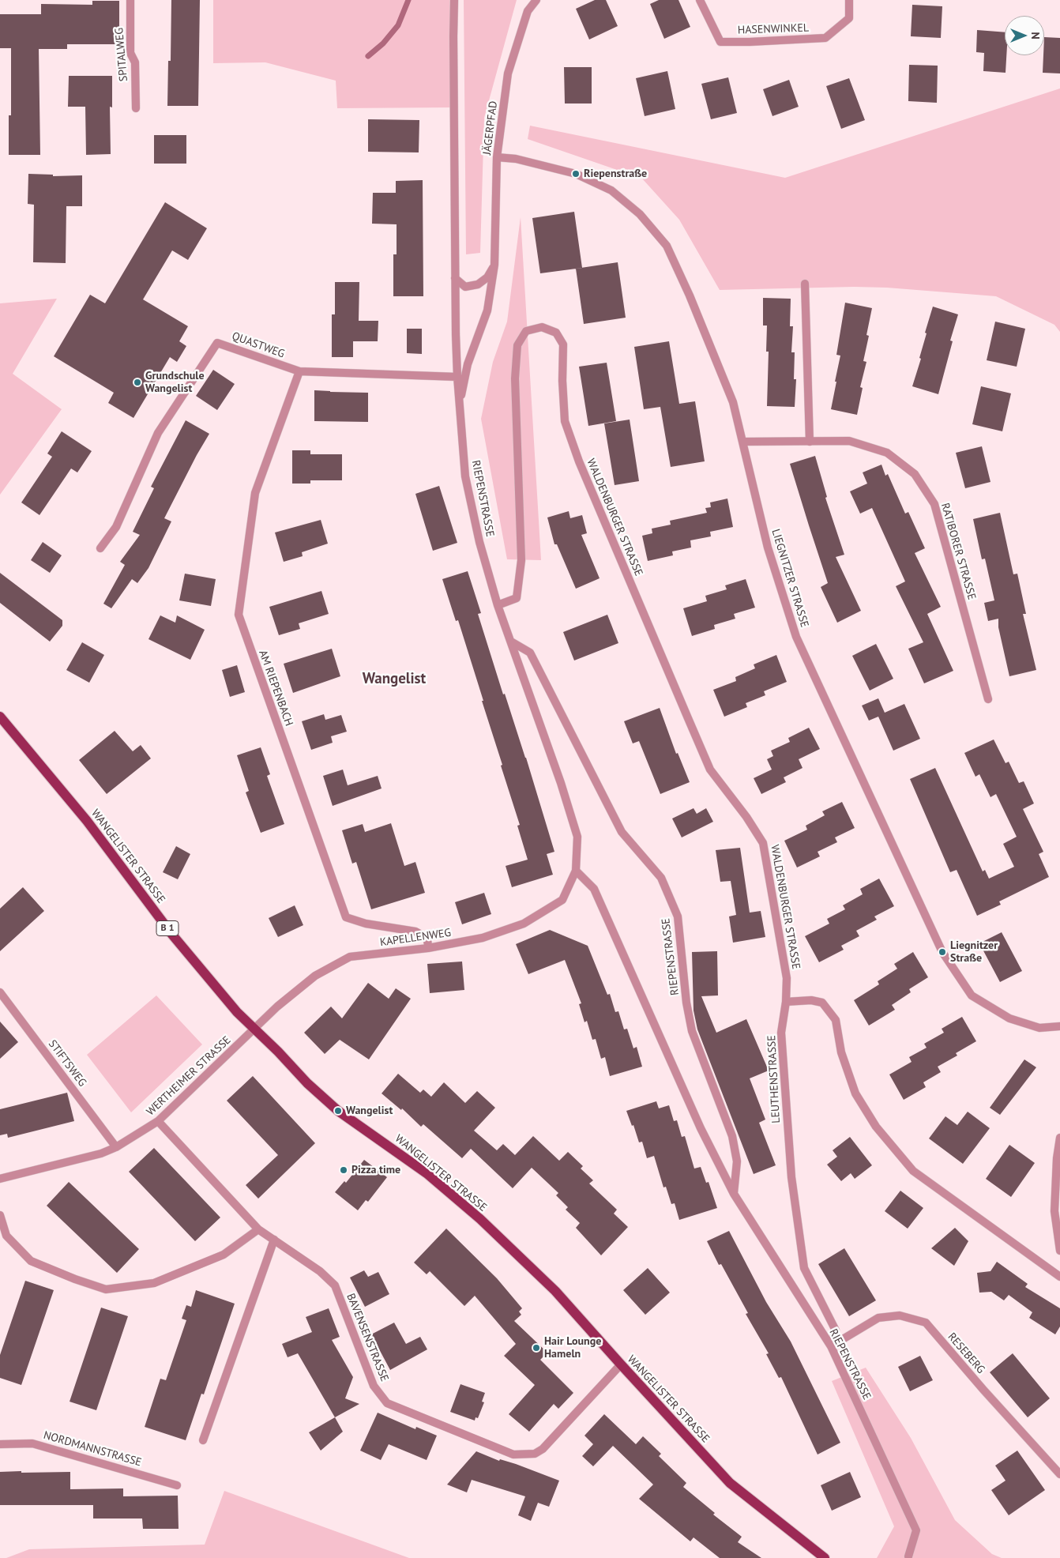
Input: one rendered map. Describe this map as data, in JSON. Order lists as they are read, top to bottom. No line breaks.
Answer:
{"streets":{"main road":["WANGELISTER STRASSE","B 1"],"street":["HASENWINKEL","SPITALWEG","JÄGERPFAD","QUASTWEG","RIEPENSTRASSE","WALDENBURGER STRASSE","RATIBORER STRASSE","LIEGNITZER STRASSE","AM RIEPENBACH","KAPELLENWEG","STIFTSWEG","WERTHEIMER STRASSE","LEUTHENSTRASSE","BAVENSENSTRASSE","RESEBERG","NORDMANNSTRASSE"]},"crossings":[["JÄGERPFAD","RIEPENSTRASSE"],["JÄGERPFAD","LIEGNITZER STRASSE"],["QUASTWEG","RIEPENSTRASSE"],["QUASTWEG","AM RIEPENBACH"],["RIEPENSTRASSE","WALDENBURGER STRASSE"],["RIEPENSTRASSE","KAPELLENWEG"],["RIEPENSTRASSE","LEUTHENSTRASSE"],["RIEPENSTRASSE","RESEBERG"],["WALDENBURGER STRASSE","LEUTHENSTRASSE"],["RATIBORER STRASSE","LIEGNITZER STRASSE"],["AM RIEPENBACH","KAPELLENWEG"],["WANGELISTER STRASSE","KAPELLENWEG"],["WANGELISTER STRASSE","WERTHEIMER STRASSE"],["WANGELISTER STRASSE","BAVENSENSTRASSE"],["KAPELLENWEG","WERTHEIMER STRASSE"],["STIFTSWEG","WERTHEIMER STRASSE"],["WERTHEIMER STRASSE","BAVENSENSTRASSE"],["LEUTHENSTRASSE","RESEBERG"]],"districts":["Wangelist"],"places":["Riepenstraße","Grundschule Wangelist","Liegnitzer Straße","Wangelist","Pizza time","Hair Lounge Hameln"],"north":"right"}
